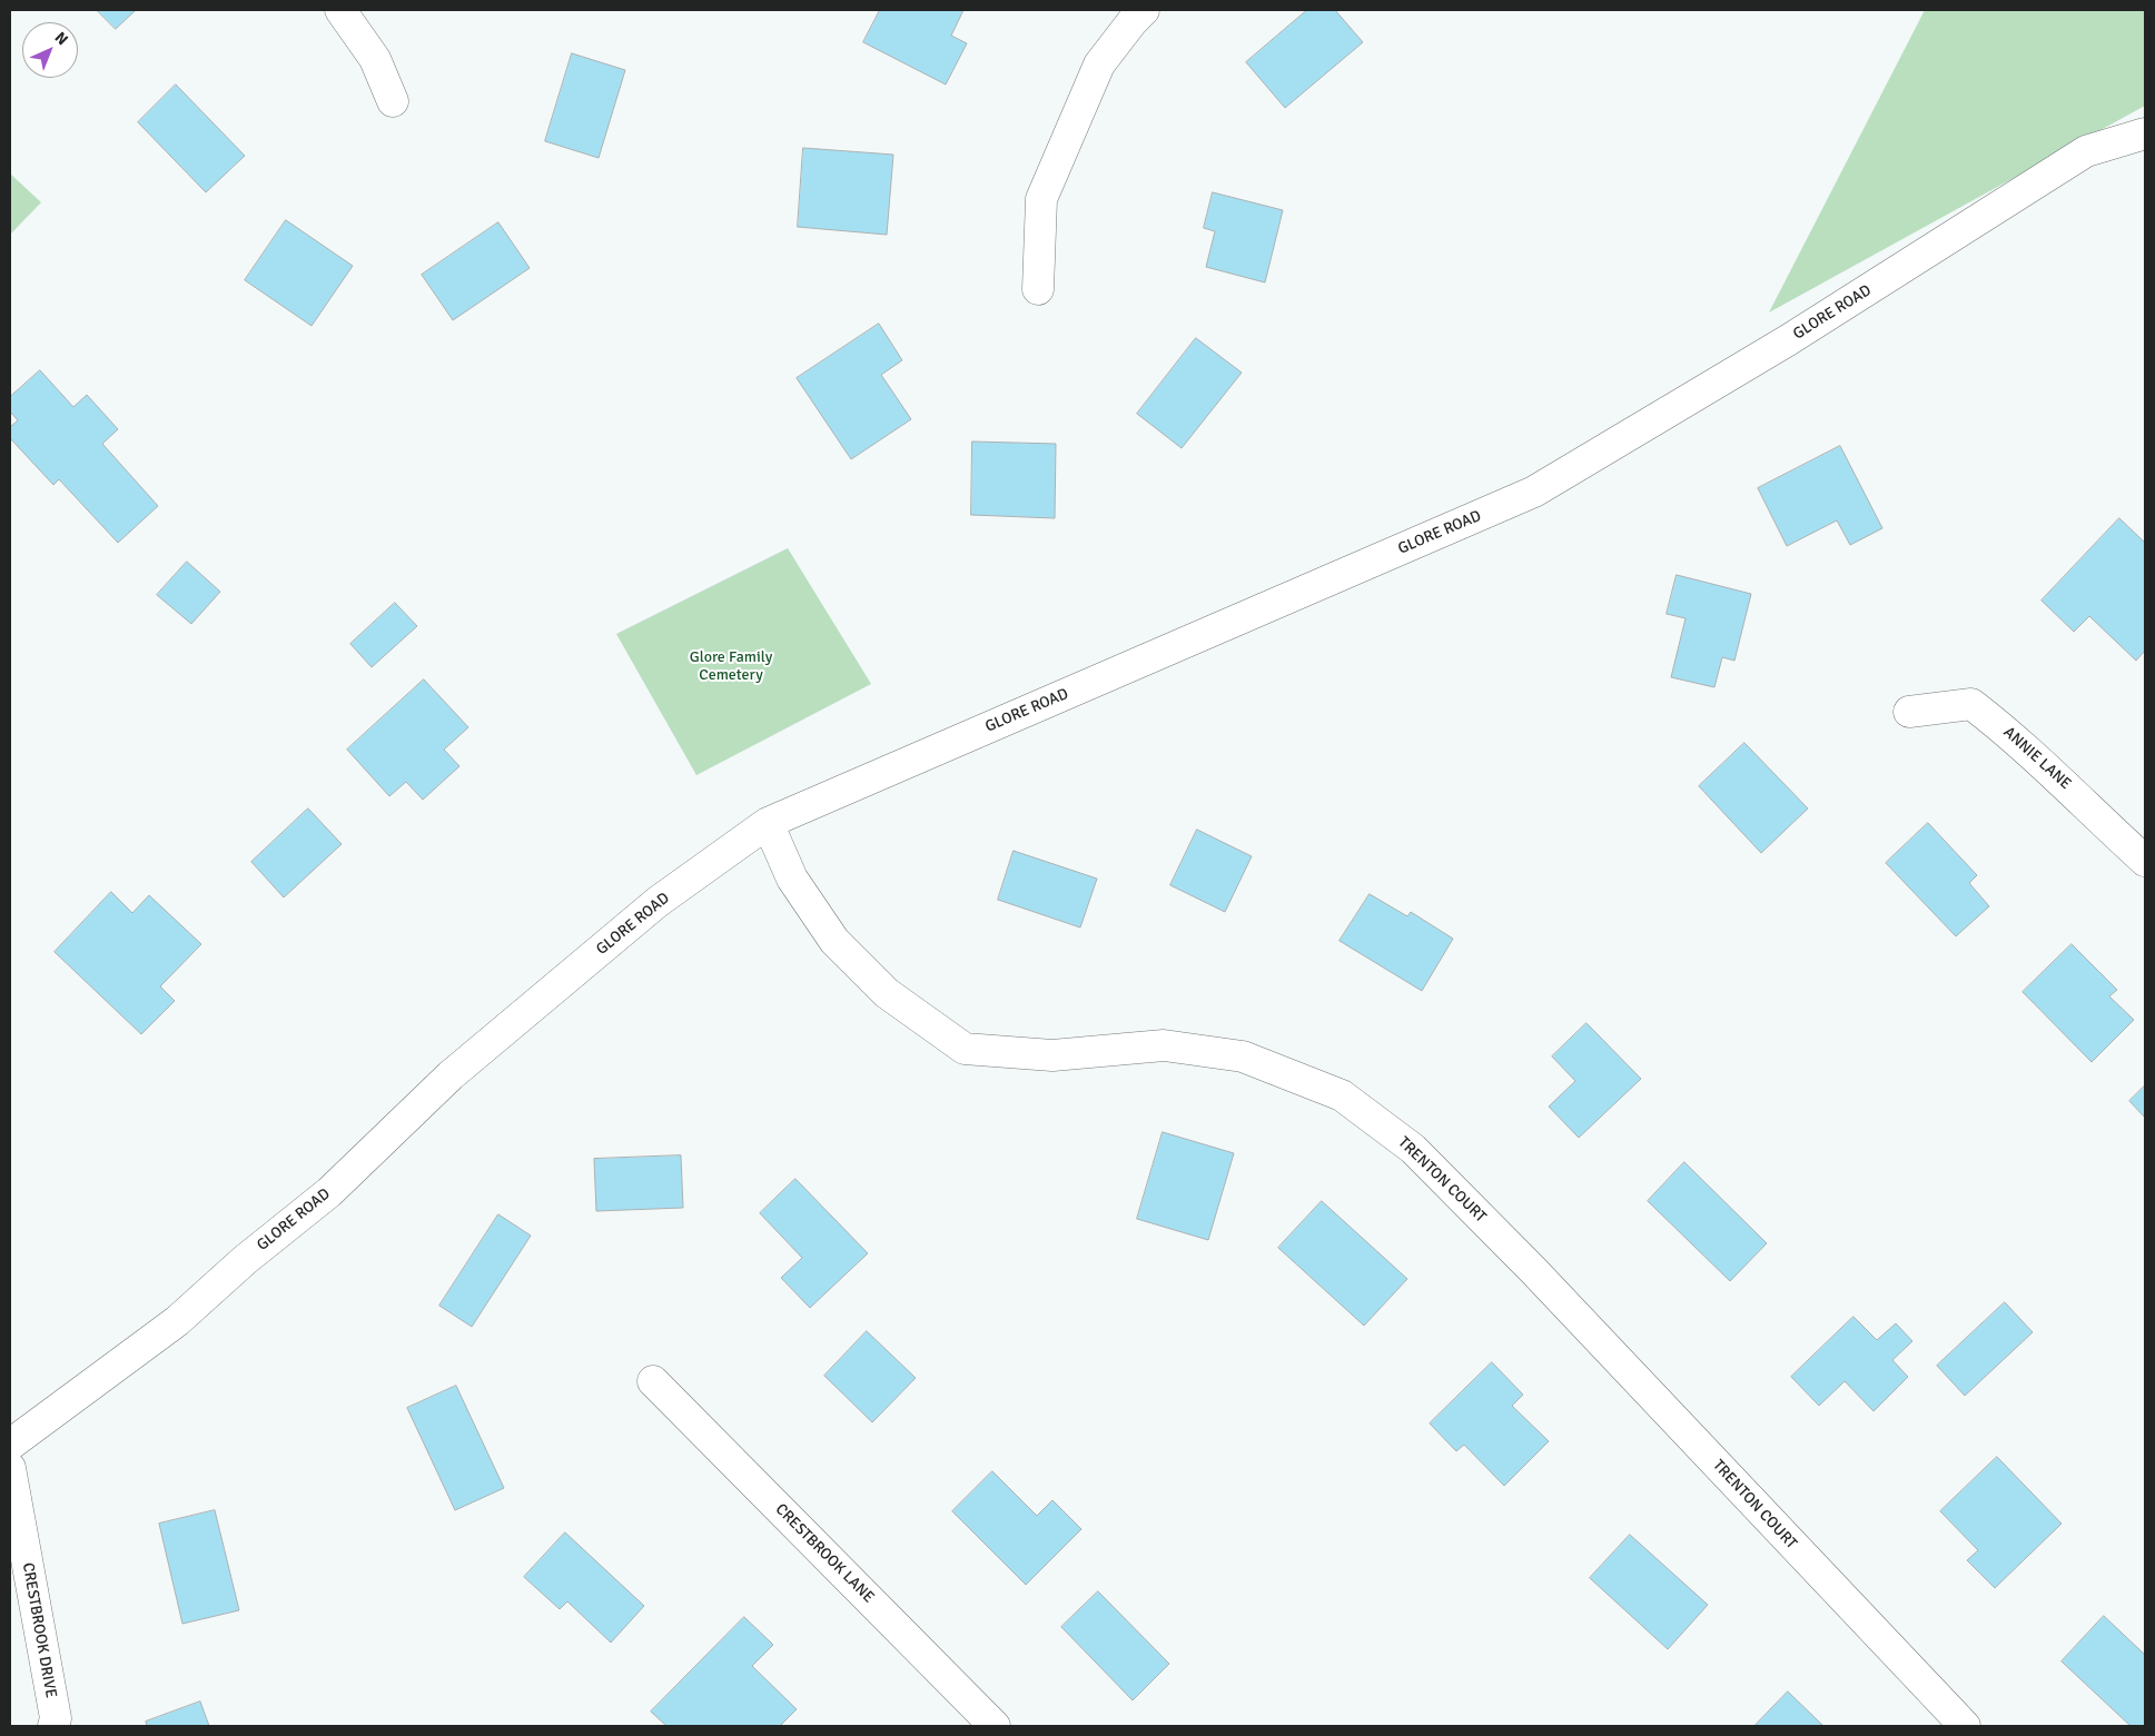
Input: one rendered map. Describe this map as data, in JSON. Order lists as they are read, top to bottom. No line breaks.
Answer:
{"streets":{"street":["GLORE ROAD","ANNIE LANE","TRENTON COURT","CRESTBROOK LANE","CRESTBROOK DRIVE"]},"crossings":[["GLORE ROAD","TRENTON COURT"]],"parks":["Glore Family Cemetery"],"north":"top right"}
